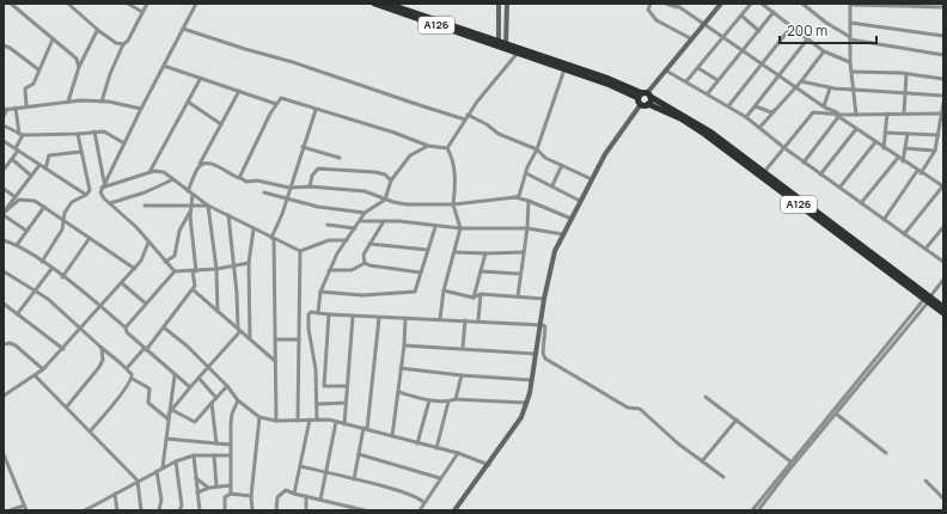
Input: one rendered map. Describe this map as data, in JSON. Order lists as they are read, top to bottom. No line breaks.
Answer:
{"streets":{"highway":["A126"]},"scale_bar":"200 m"}
